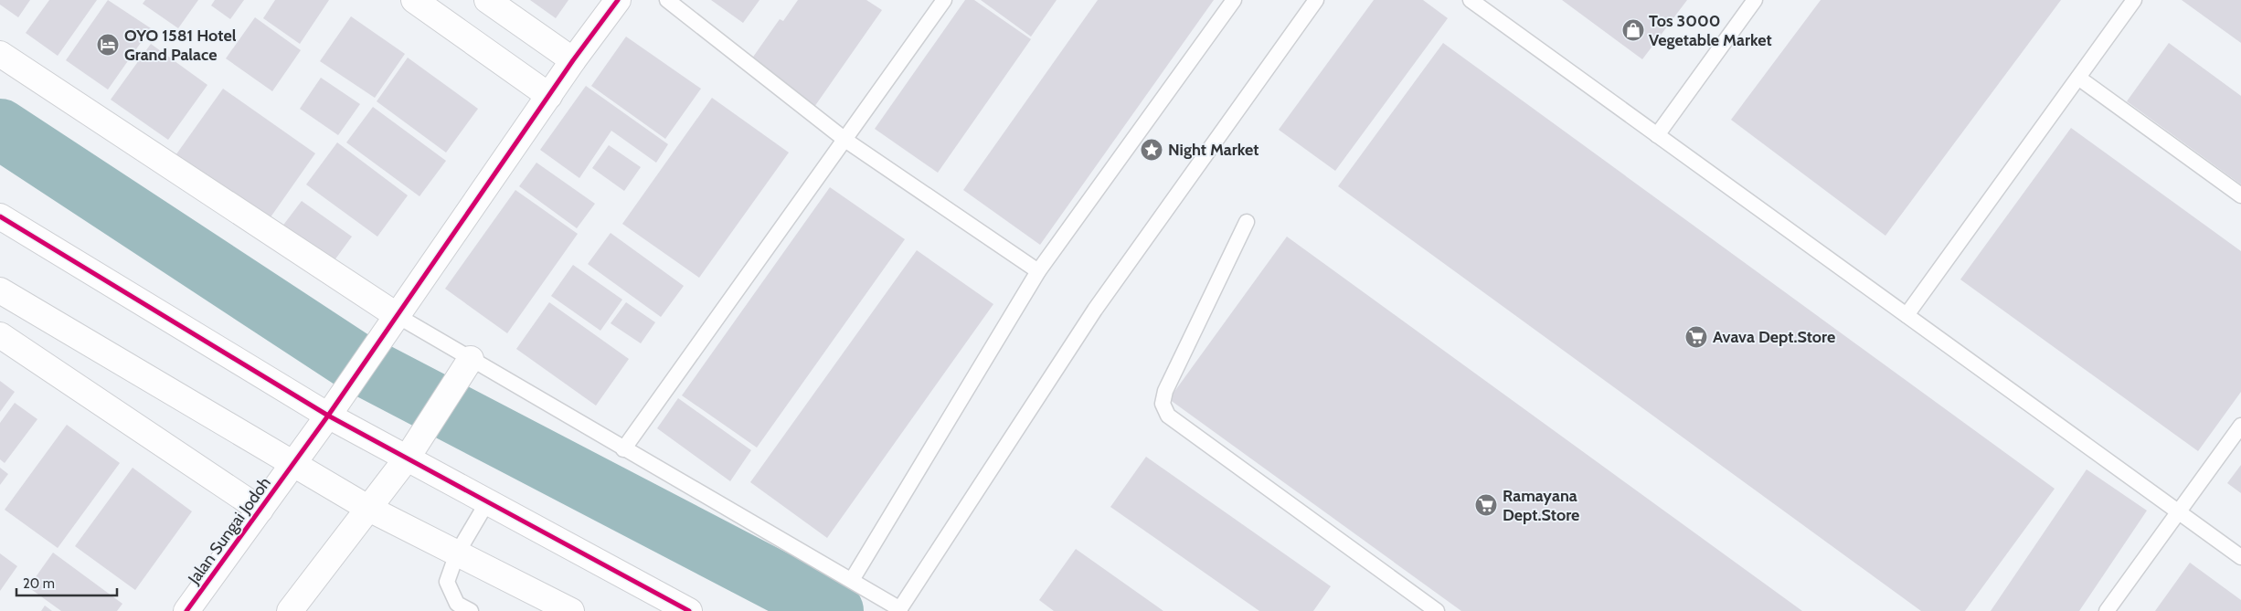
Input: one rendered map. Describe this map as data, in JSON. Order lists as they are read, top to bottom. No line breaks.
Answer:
{"streets":{"street":["Jalan Sungai Jodoh"]},"places":{"shop":["Tos 3000 Vegetable Market"],"hotel":["OYO 1581 Hotel Grand Palace"],"place":["Night Market"],"supermarket":["Avava Dept.Store","Ramayana Dept.Store"]},"scale_bar":"20 m"}
